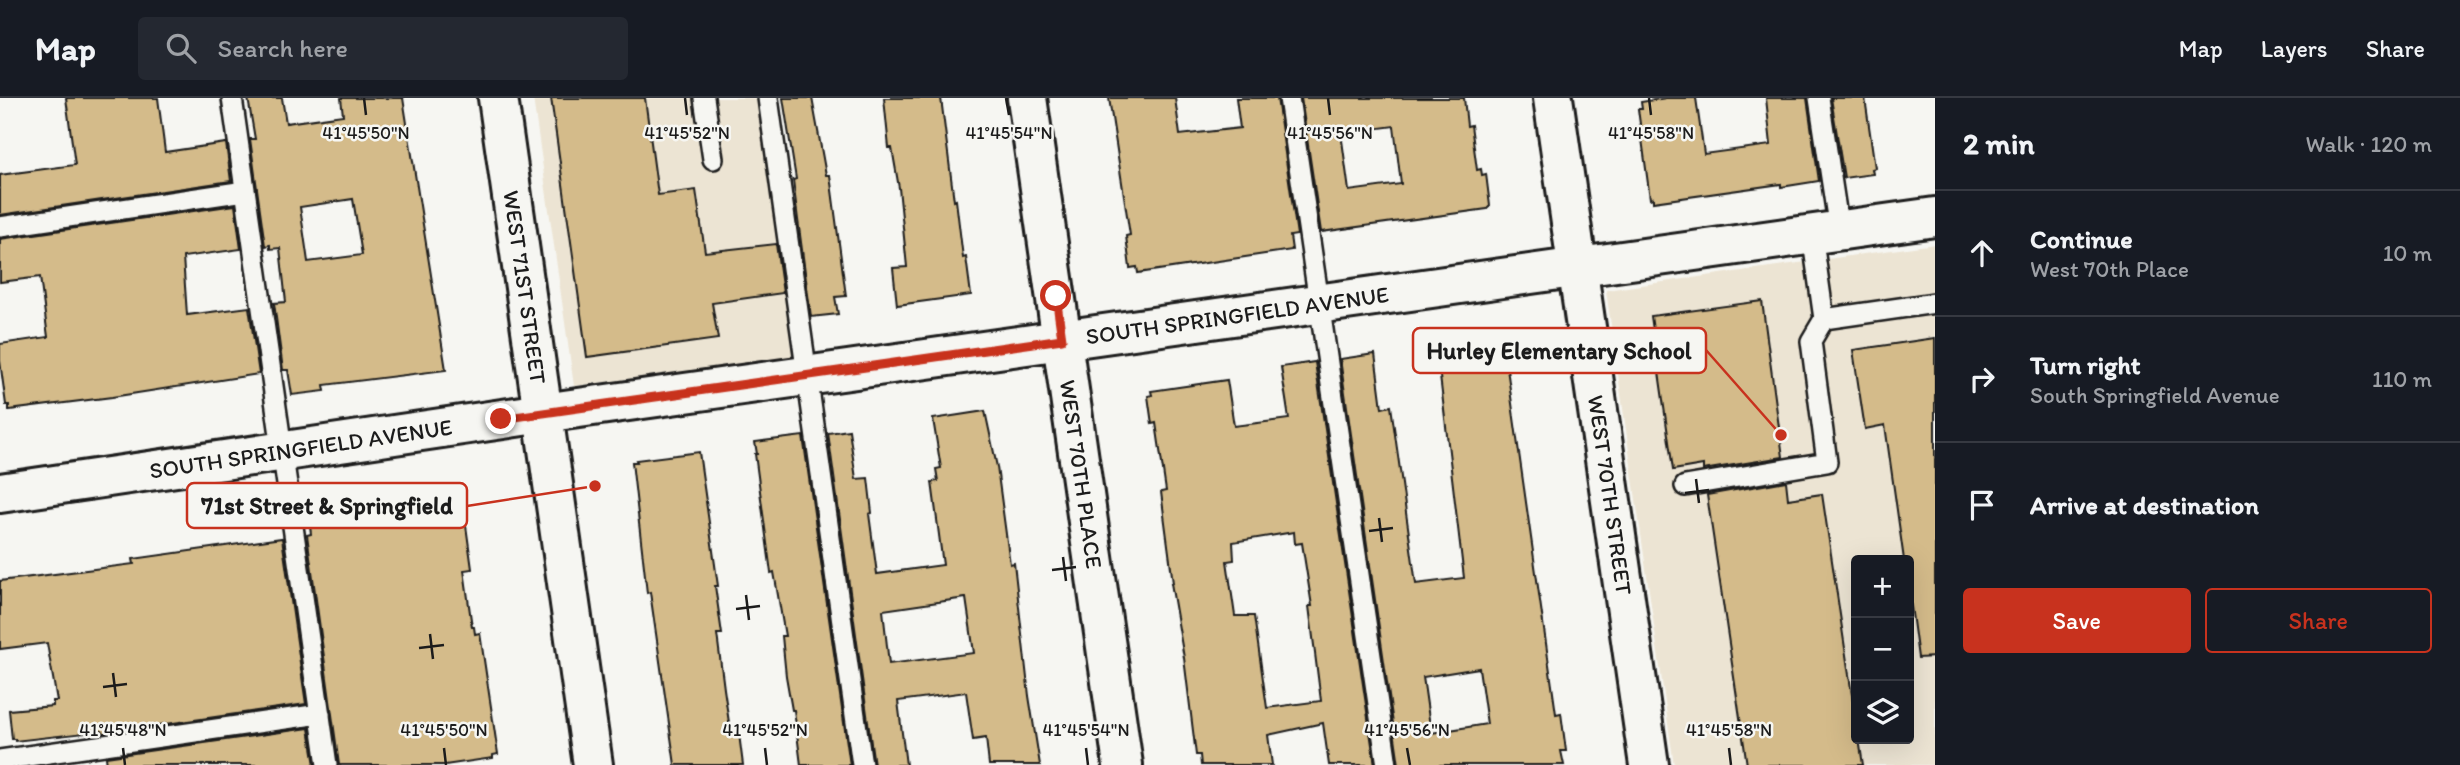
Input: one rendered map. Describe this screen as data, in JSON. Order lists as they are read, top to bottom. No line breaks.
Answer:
{"streets":{"street":["WEST 71ST STREET","SOUTH SPRINGFIELD AVENUE","WEST 70TH PLACE","WEST 70TH STREET"]},"crossings":[["WEST 71ST STREET","SOUTH SPRINGFIELD AVENUE"],["SOUTH SPRINGFIELD AVENUE","WEST 70TH PLACE"],["SOUTH SPRINGFIELD AVENUE","WEST 70TH STREET"]],"places":["Hurley Elementary School","71st Street & Springfield"],"page":{"header":"Map","search":"Search here","nav":["Map","Layers","Share"],"heading":["2 min","Walk · 120 m"],"list":[["Continue","West 70th Place","10 m"],["Turn right","South Springfield Avenue","110 m"],"Arrive at destination"],"map_buttons":["+","−"],"buttons":["Save","Share"]},"coordinates":["41°45'50\"N","41°45'52\"N","41°45'54\"N","41°45'56\"N","41°45'58\"N","41°45'48\"N"]}
